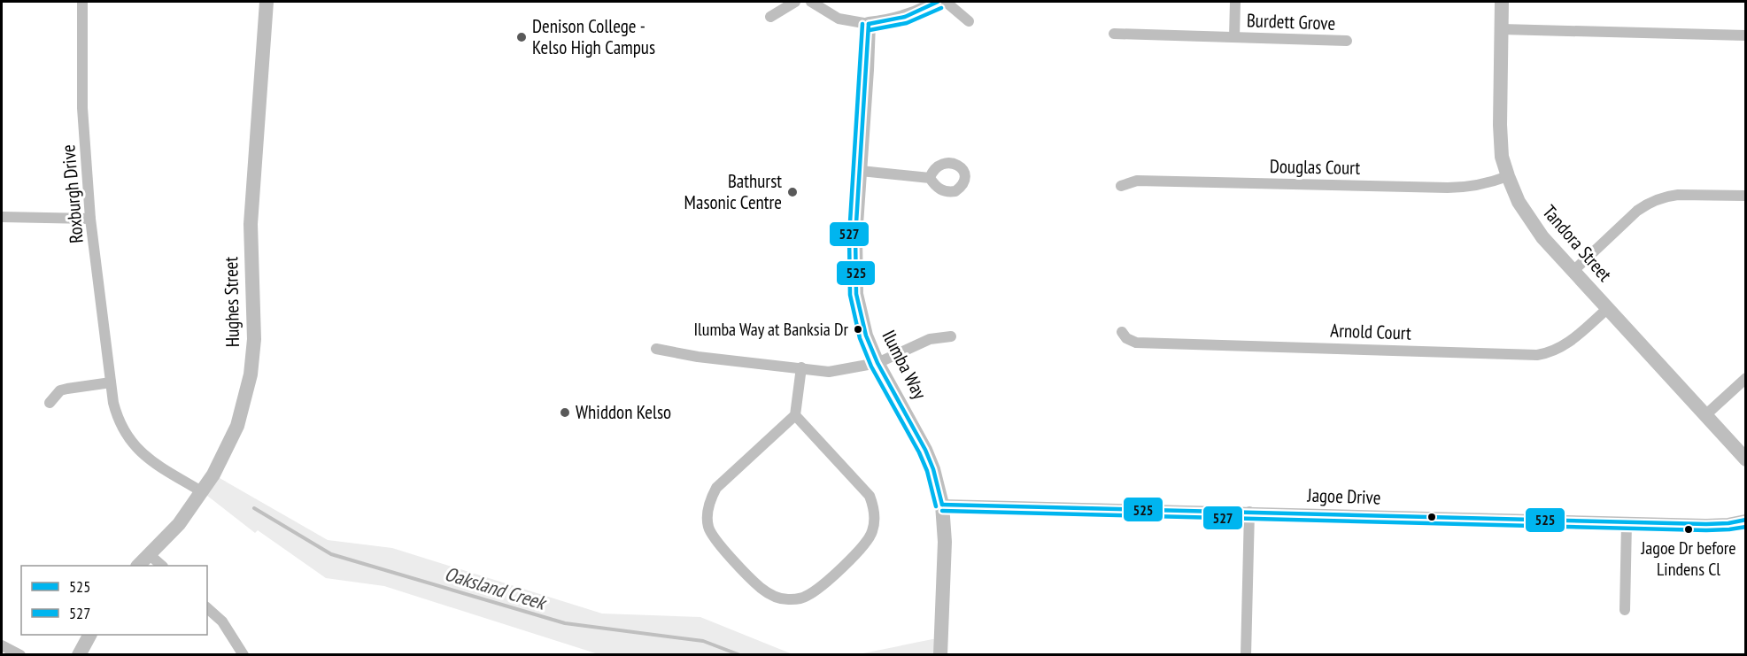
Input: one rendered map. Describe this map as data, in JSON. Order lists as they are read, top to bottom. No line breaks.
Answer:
{"streets":{"street":["Burdett Grove","Douglas Court","Roxburgh Drive","Tandora Street","Hughes Street","Arnold Court","Ilumba Way","Jagoe Drive"]},"crossings":[["Douglas Court","Tandora Street"],["Roxburgh Drive","Hughes Street"],["Tandora Street","Arnold Court"],["Ilumba Way","Jagoe Drive"]],"water":["Oaksland Creek"],"places":["Denison College - Kelso High Campus","Bathurst Masonic Centre","Ilumba Way at Banksia Dr","Whiddon Kelso","Jagoe Dr before Lindens Cl"],"lines":["transit line 525","transit line 527"],"legend":["525","527"]}
